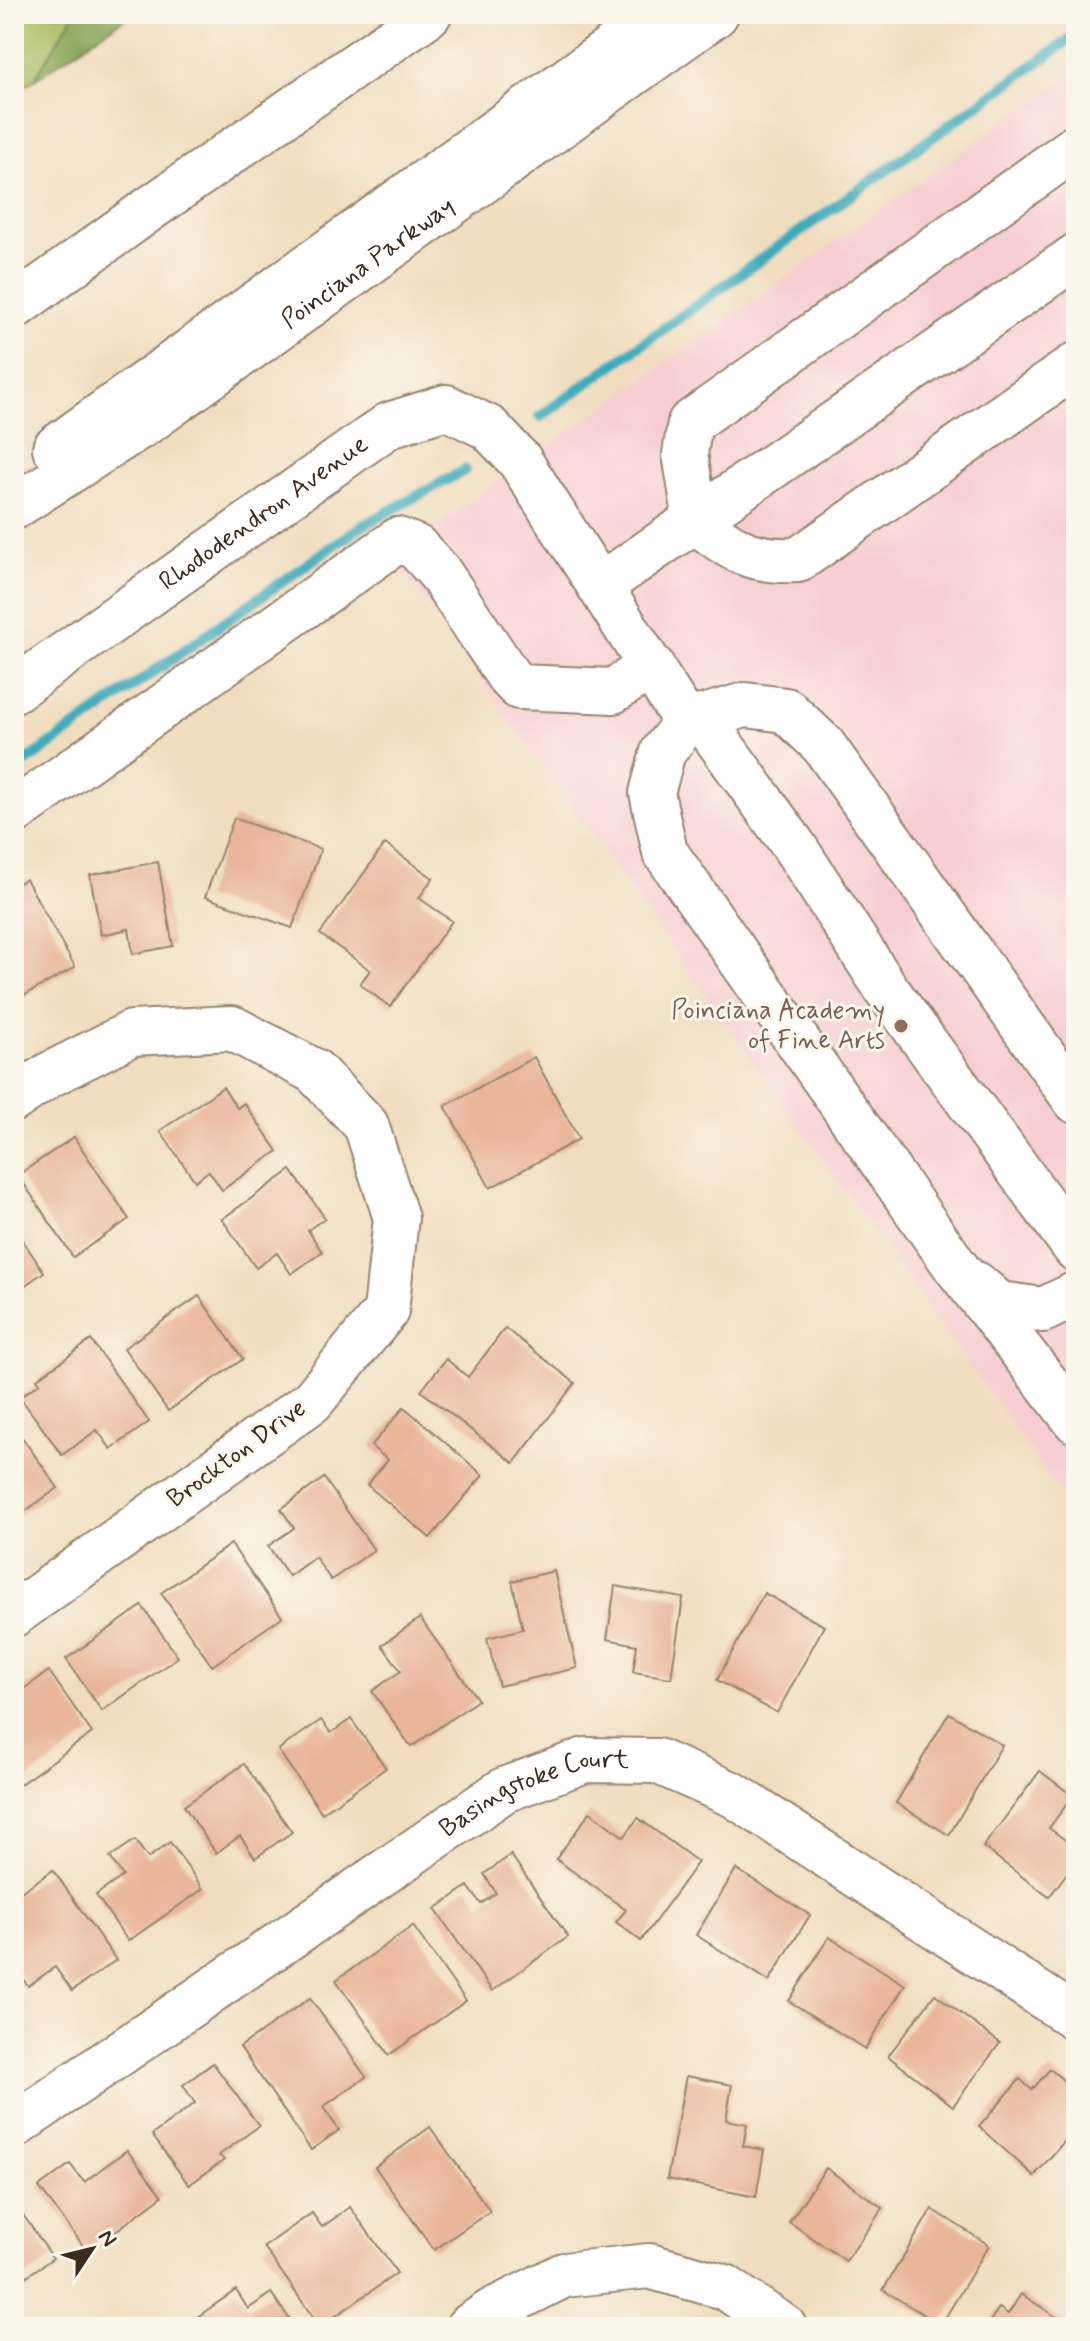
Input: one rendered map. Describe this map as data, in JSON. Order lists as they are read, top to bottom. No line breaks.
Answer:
{"streets":{"main road":["Poinciana Parkway","Rhododendron Avenue","Brockton Drive","Basingstoke Court"]},"places":["Poinciana Academy of Fine Arts"],"north":"top right"}
